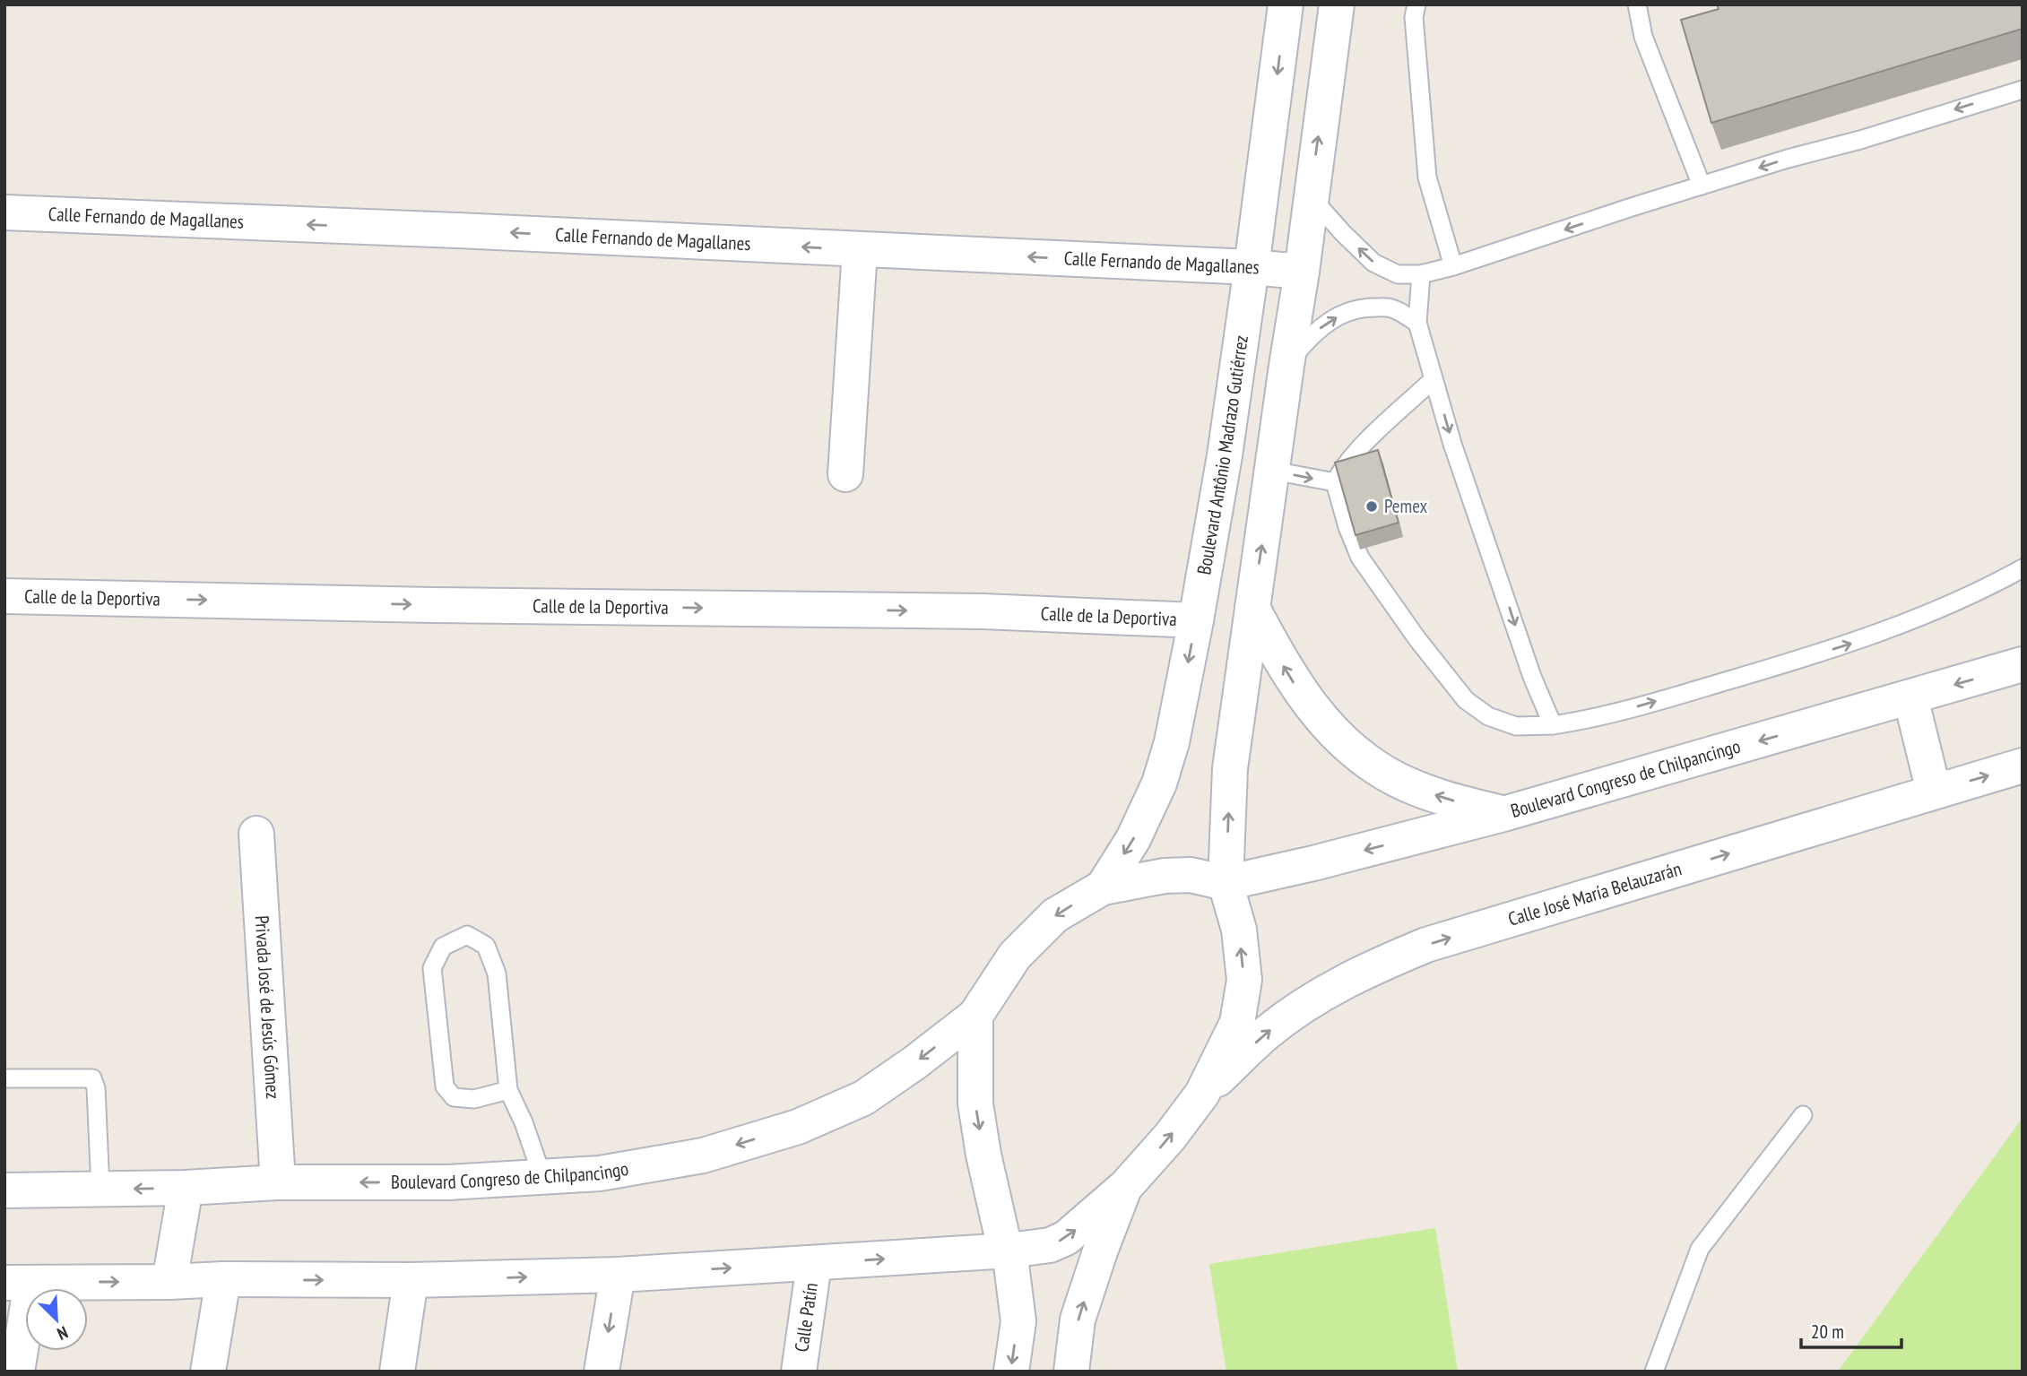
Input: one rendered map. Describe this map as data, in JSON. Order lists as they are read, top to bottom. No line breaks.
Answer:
{"streets":{"street":["Calle Fernando de Magallanes","Boulevard Antônio Madrazo Gutiérrez","Calle de la Deportiva","Boulevard Congreso de Chilpancingo","Calle José María Belauzarán","Privada José de Jesús Gómez","Calle Patín"]},"crossings":[["Calle Fernando de Magallanes","Boulevard Antônio Madrazo Gutiérrez"],["Boulevard Antônio Madrazo Gutiérrez","Calle de la Deportiva"],["Boulevard Congreso de Chilpancingo","Privada José de Jesús Gómez"]],"one_way":["Calle Fernando de Magallanes","Calle de la Deportiva","Calle José María Belauzarán"],"places":["Pemex"],"scale_bar":"20 m","north":"bottom right"}
